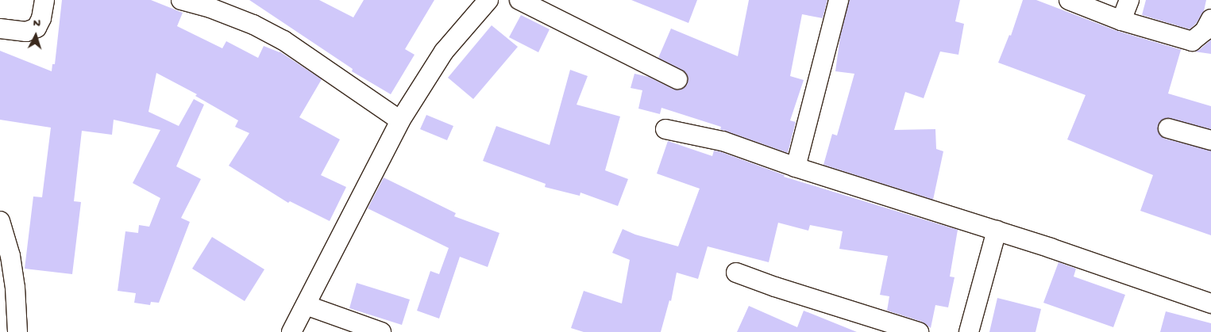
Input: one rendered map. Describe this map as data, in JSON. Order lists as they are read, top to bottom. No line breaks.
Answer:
{"north":"top"}
